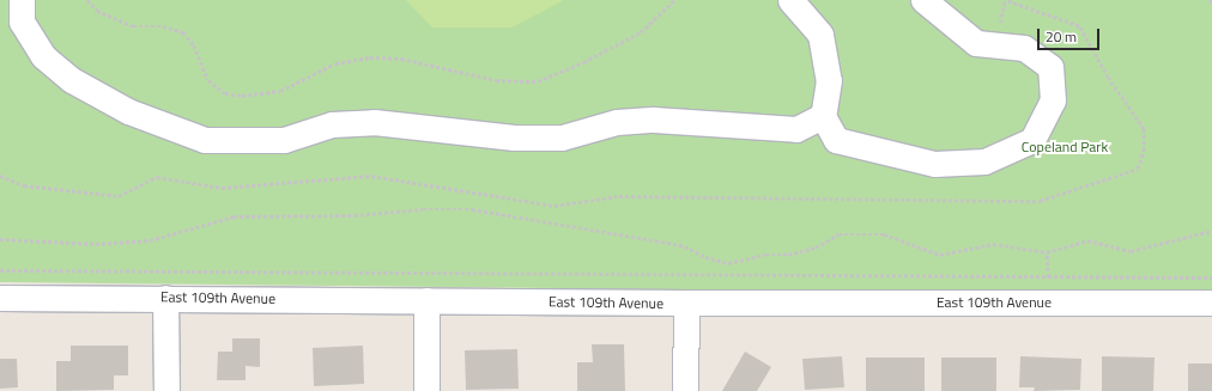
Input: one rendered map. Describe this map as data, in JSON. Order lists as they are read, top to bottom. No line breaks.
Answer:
{"streets":{"street":["East 109th Avenue"]},"parks":["Copeland Park"],"scale_bar":"20 m"}
